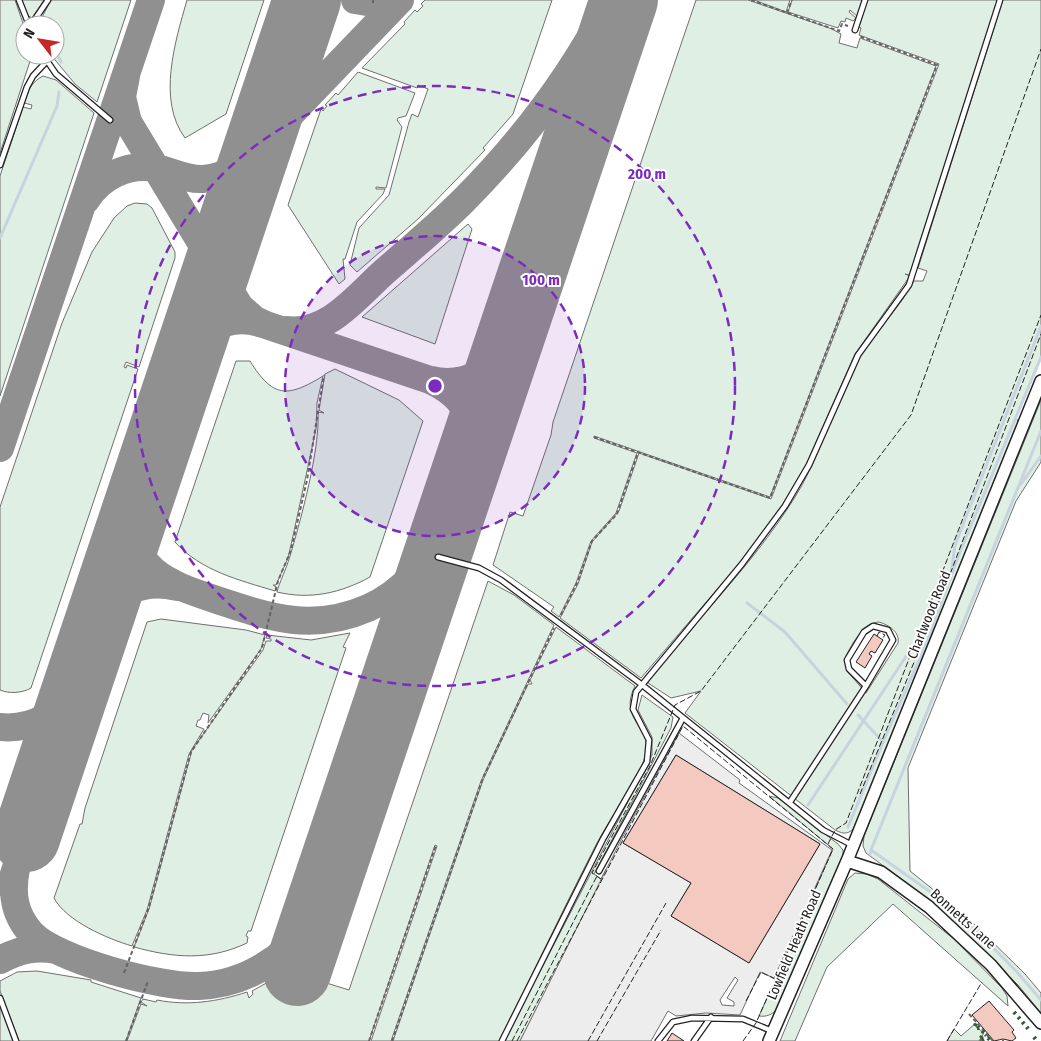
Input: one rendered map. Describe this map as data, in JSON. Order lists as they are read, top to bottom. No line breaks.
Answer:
{"streets":{"street":["Charlwood Road","Bonnetts Lane","Lowfield Heath Road"]},"crossings":[["Charlwood Road","Bonnetts Lane"],["Charlwood Road","Lowfield Heath Road"],["Bonnetts Lane","Lowfield Heath Road"]],"north":"top left","rings":["200 m","100 m"]}
